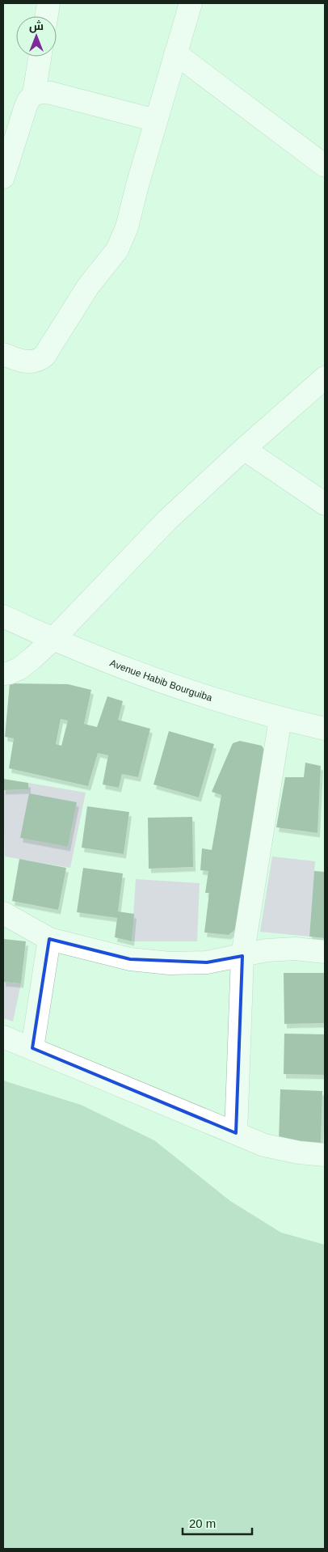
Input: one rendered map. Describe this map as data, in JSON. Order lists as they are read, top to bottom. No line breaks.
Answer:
{"streets":{"street":["Avenue Habib Bourguiba"]},"scale_bar":"20 m","north":"top"}
